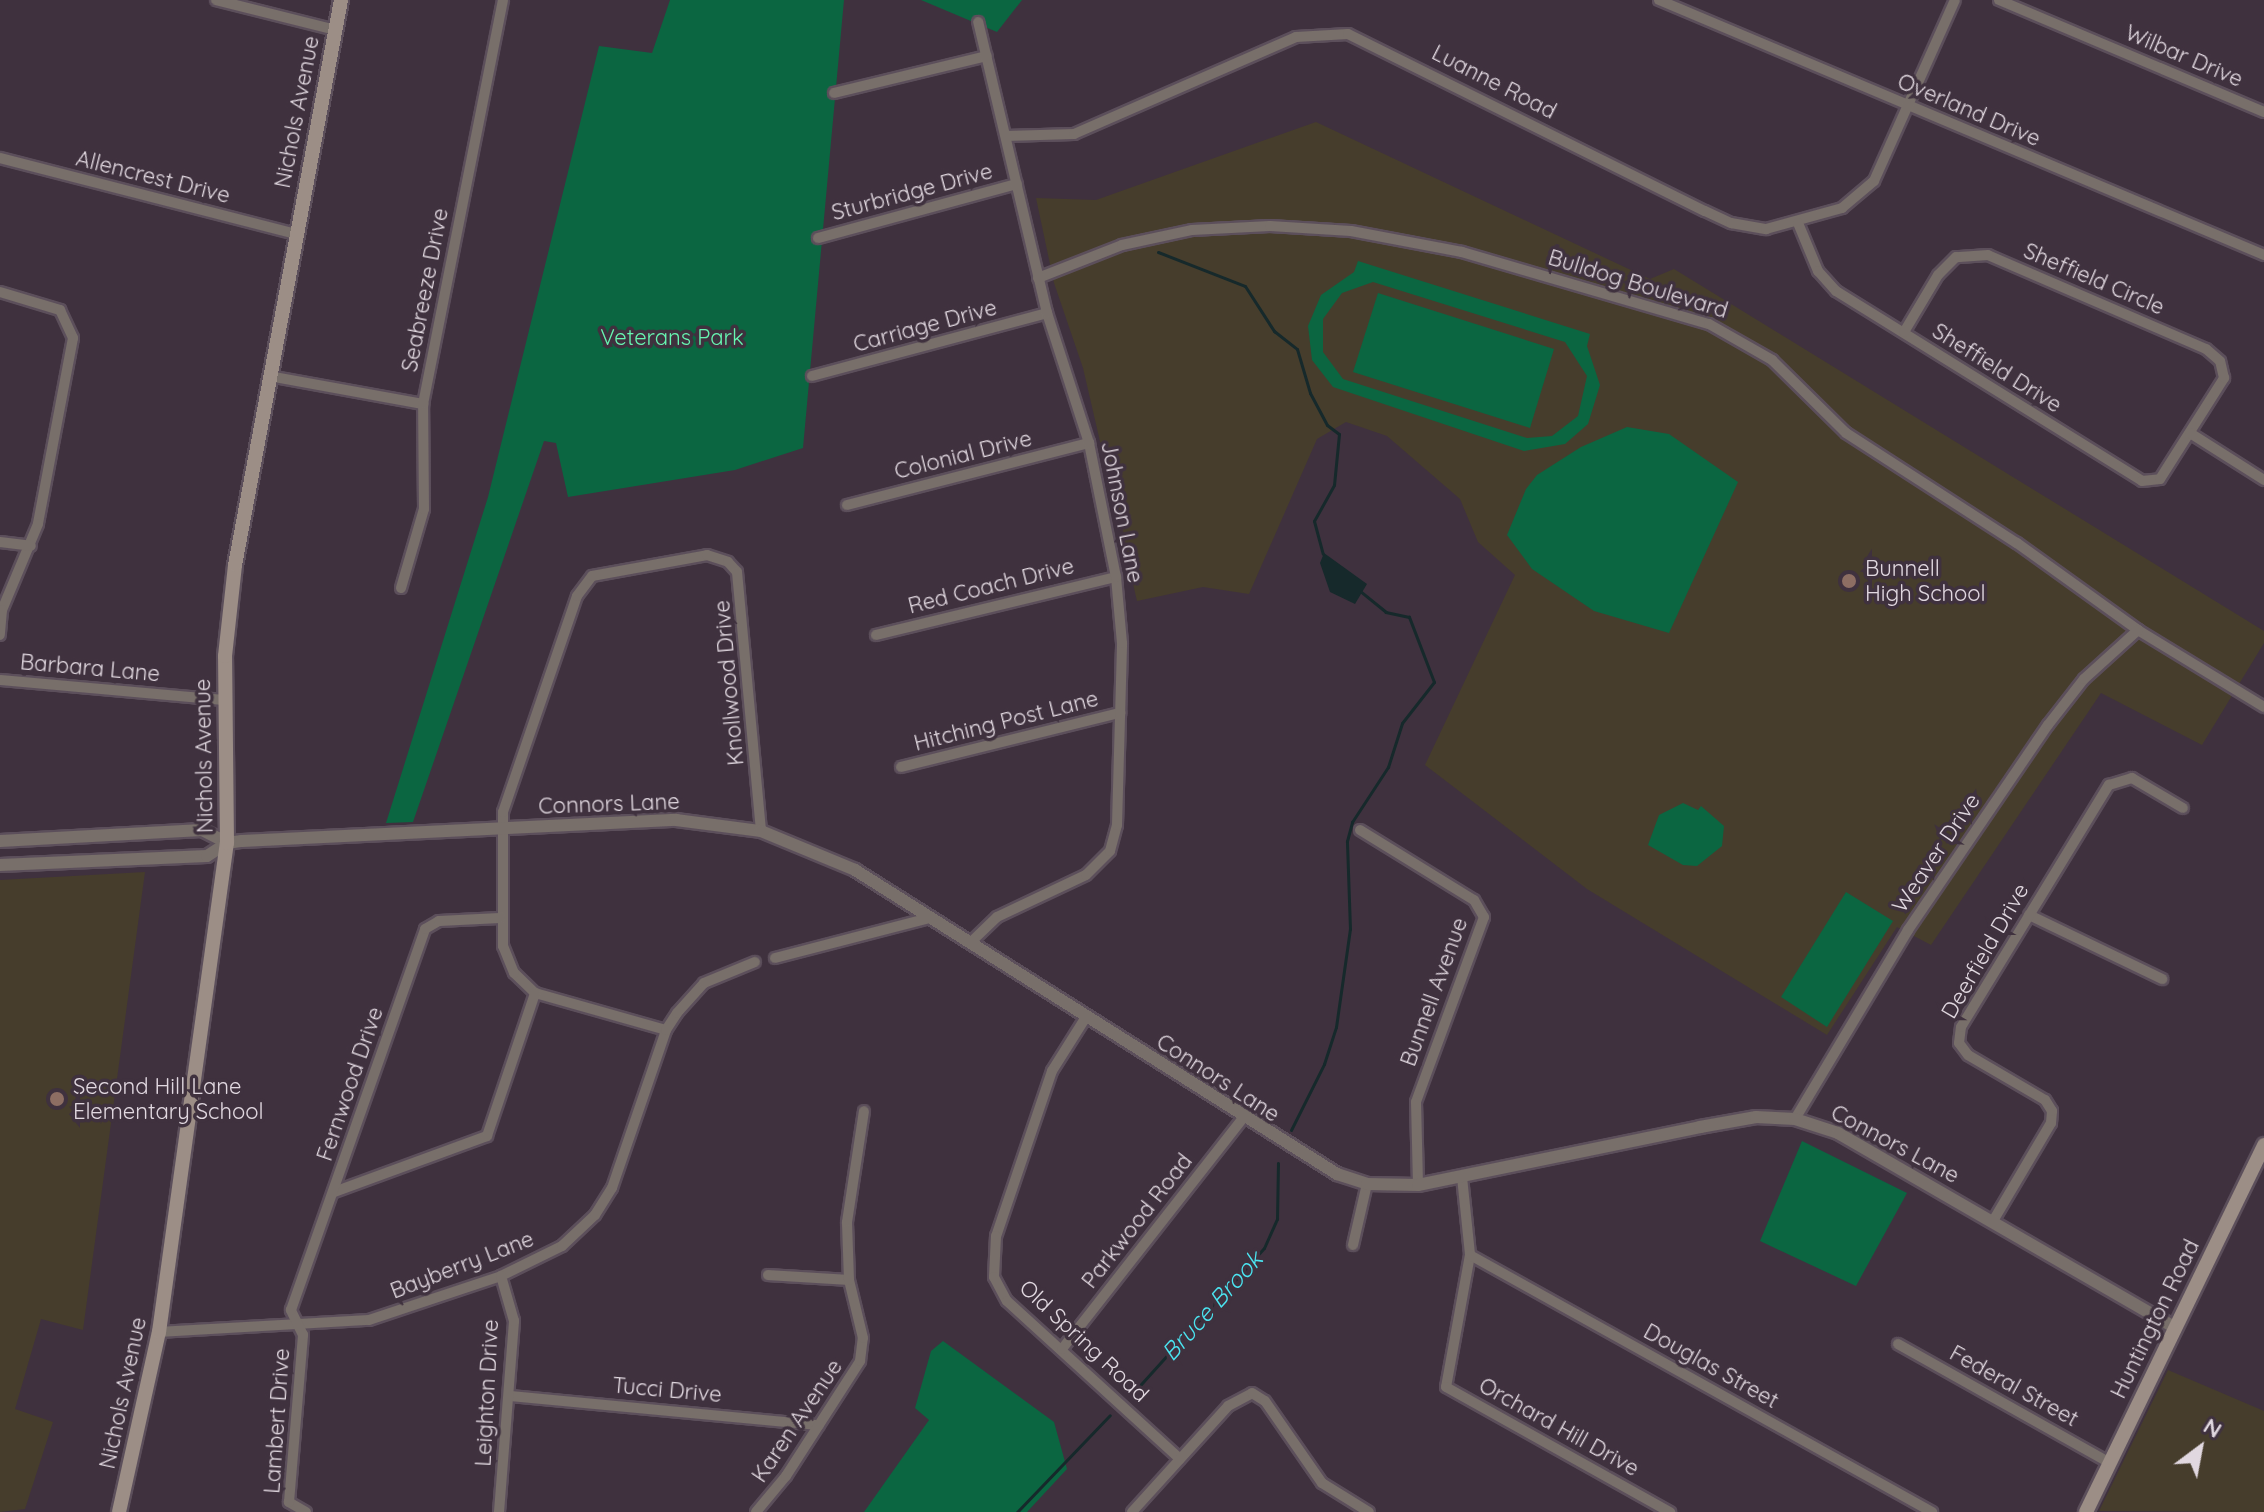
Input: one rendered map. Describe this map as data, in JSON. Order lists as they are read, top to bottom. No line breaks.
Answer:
{"streets":{"main road":["Nichols Avenue","Huntington Road"],"street":["Wilbar Drive","Luanne Road","Overland Drive","Allencrest Drive","Sturbridge Drive","Sheffield Circle","Bulldog Boulevard","Seabreeze Drive","Carriage Drive","Sheffield Drive","Colonial Drive","Johnson Lane","Red Coach Drive","Barbara Lane","Knollwood Drive","Hitching Post Lane","Connors Lane","Weaver Drive","Deerfield Drive","Bunnell Avenue","Fernwood Drive","Parkwood Road","Bayberry Lane","Old Spring Road","Douglas Street","Federal Street","Tucci Drive","Leighton Drive","Lambert Drive","Karen Avenue","Orchard Hill Drive"]},"crossings":[["Luanne Road","Overland Drive"],["Luanne Road","Sheffield Drive"],["Luanne Road","Johnson Lane"],["Nichols Avenue","Allencrest Drive"],["Nichols Avenue","Barbara Lane"],["Nichols Avenue","Connors Lane"],["Nichols Avenue","Bayberry Lane"],["Sturbridge Drive","Johnson Lane"],["Sheffield Circle","Sheffield Drive"],["Bulldog Boulevard","Johnson Lane"],["Bulldog Boulevard","Weaver Drive"],["Carriage Drive","Johnson Lane"],["Colonial Drive","Johnson Lane"],["Johnson Lane","Red Coach Drive"],["Johnson Lane","Hitching Post Lane"],["Johnson Lane","Connors Lane"],["Knollwood Drive","Connors Lane"],["Knollwood Drive","Fernwood Drive"],["Connors Lane","Weaver Drive"],["Connors Lane","Deerfield Drive"],["Connors Lane","Bunnell Avenue"],["Connors Lane","Parkwood Road"],["Connors Lane","Huntington Road"],["Connors Lane","Old Spring Road"],["Connors Lane","Orchard Hill Drive"],["Fernwood Drive","Bayberry Lane"],["Fernwood Drive","Lambert Drive"],["Parkwood Road","Old Spring Road"],["Bayberry Lane","Leighton Drive"],["Bayberry Lane","Lambert Drive"],["Huntington Road","Federal Street"],["Douglas Street","Orchard Hill Drive"],["Tucci Drive","Leighton Drive"],["Tucci Drive","Karen Avenue"]],"water":["Bruce Brook"],"parks":["Veterans Park"],"places":["Bunnell High School","Second Hill Lane Elementary School"],"north":"top right"}
